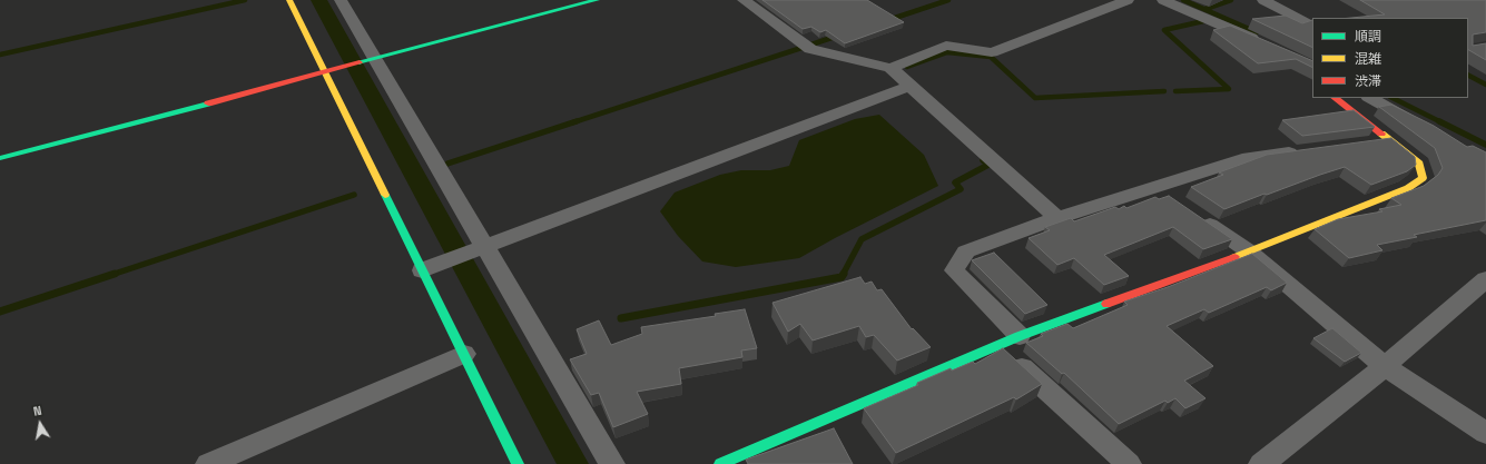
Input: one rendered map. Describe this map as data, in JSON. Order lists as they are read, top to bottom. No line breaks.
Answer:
{"legend":["順調","混雑","渋滞"],"north":"top"}
